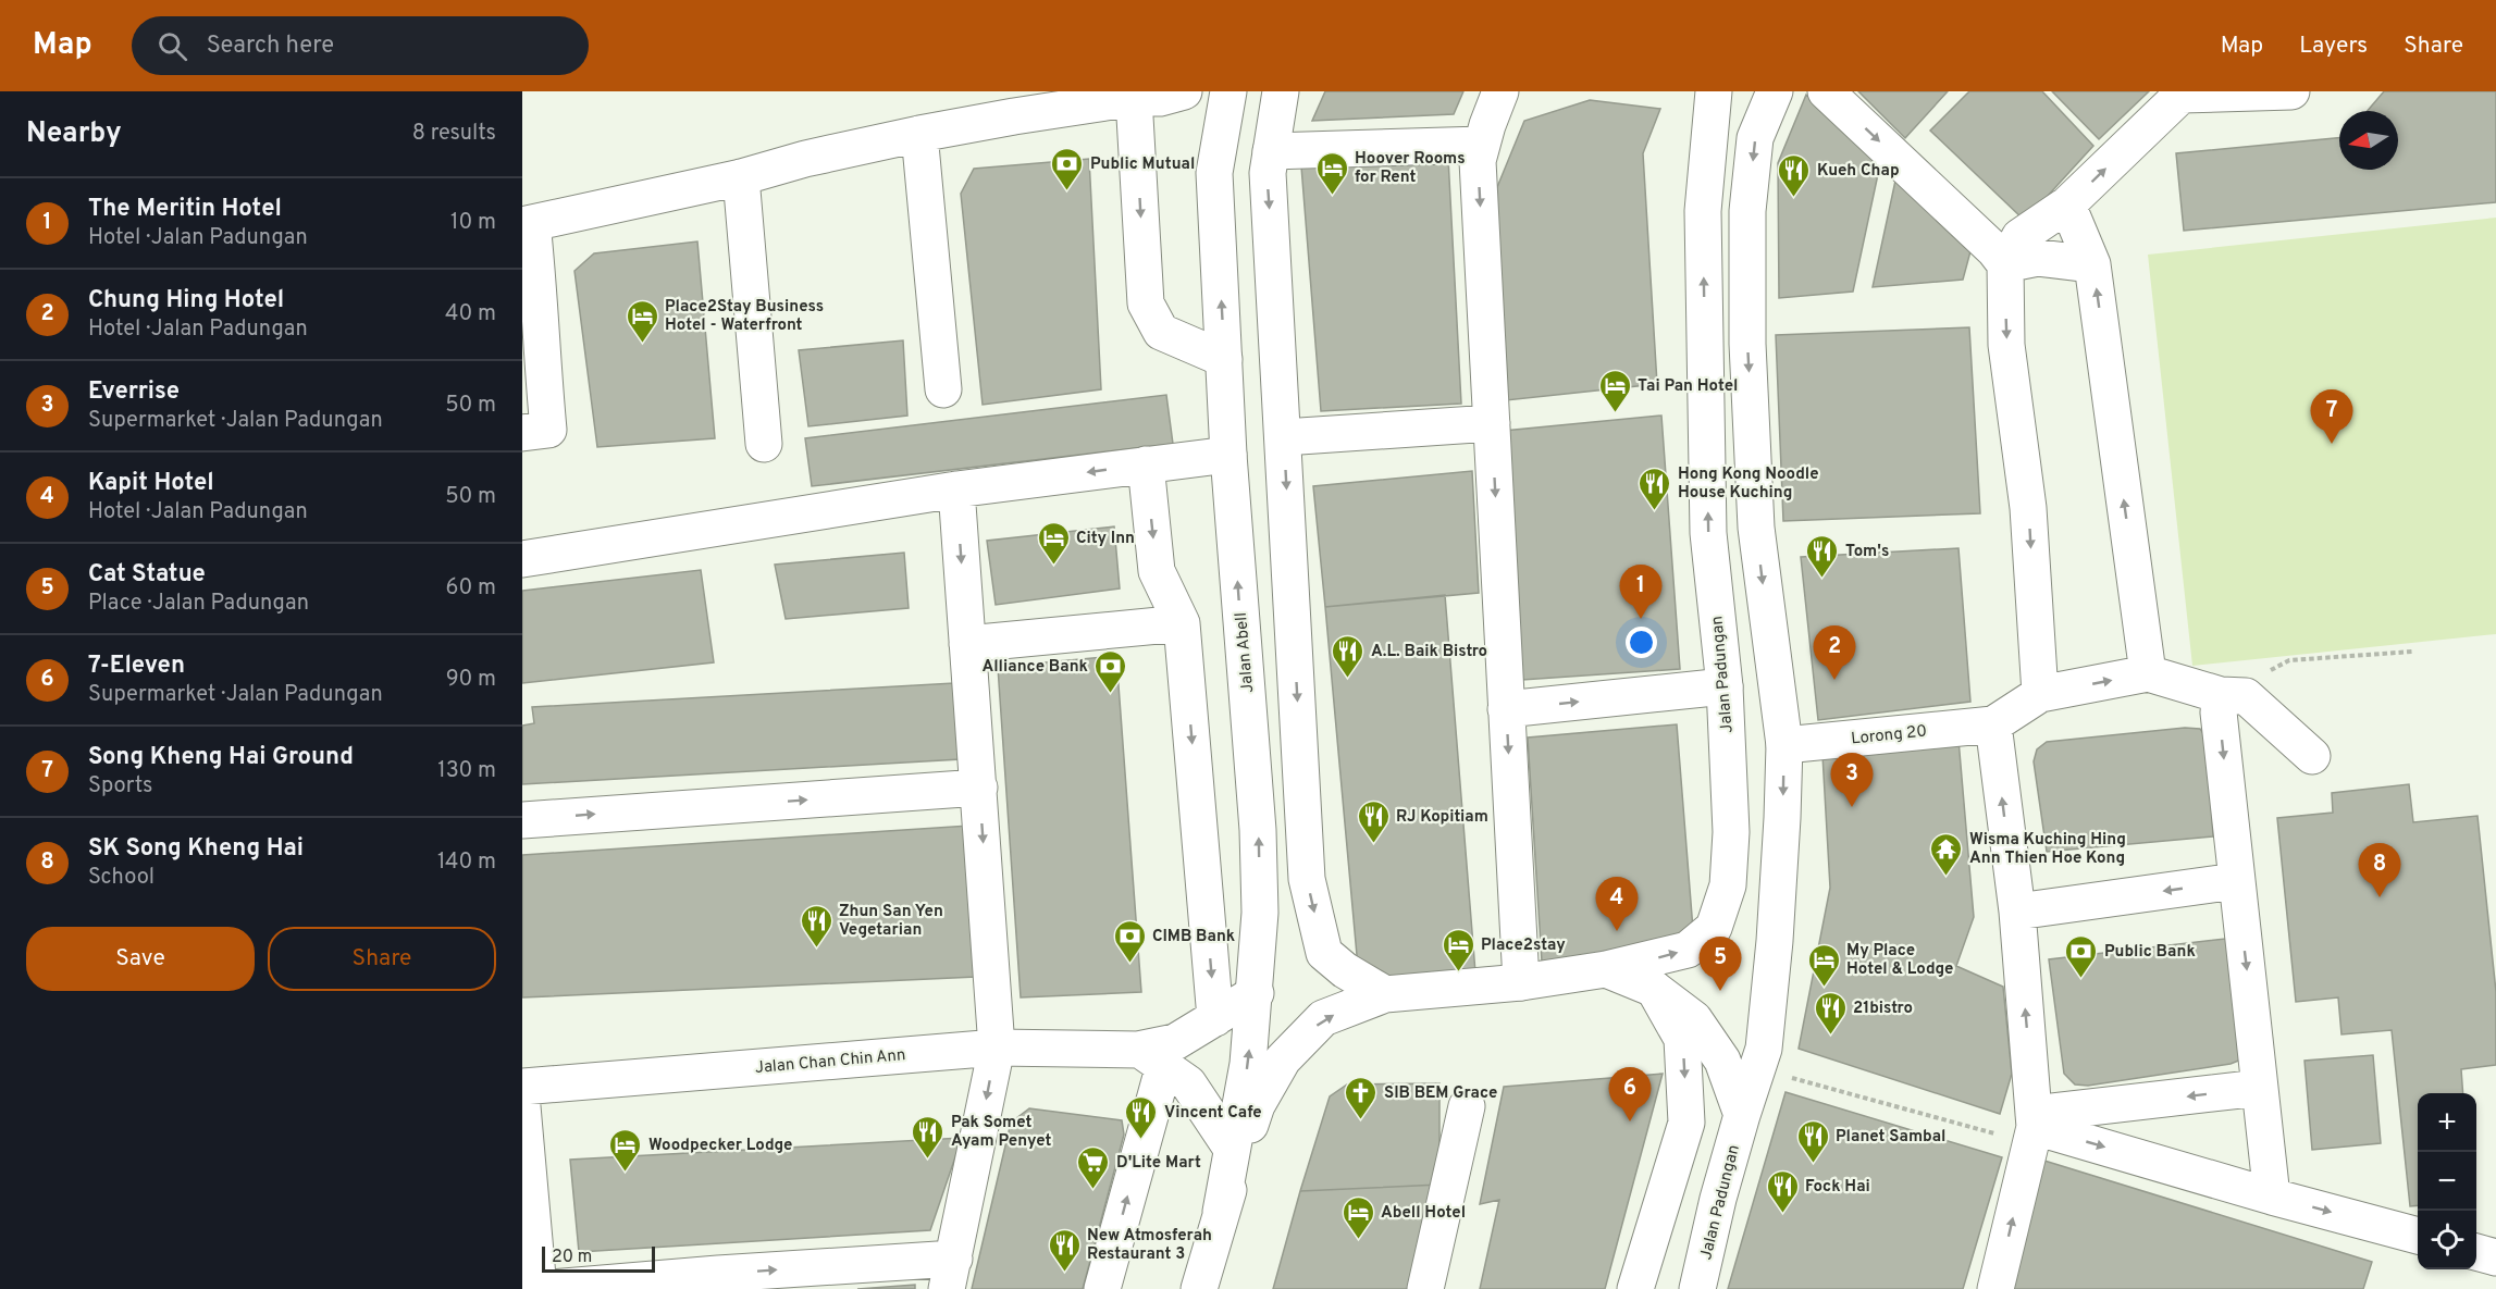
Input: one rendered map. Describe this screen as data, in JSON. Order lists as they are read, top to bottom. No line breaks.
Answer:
{"streets":{"main road":["Jalan Abell","Jalan Padungan","Lorong 20","Jalan Chan Chin Ann"]},"crossings":[["Jalan Abell","Jalan Padungan"],["Jalan Abell","Jalan Chan Chin Ann"],["Jalan Padungan","Lorong 20"]],"places":{"bank":["Public Mutual","Alliance Bank","CIMB Bank","Public Bank"],"hotel":["Hoover Rooms for Rent","Place2Stay Business Hotel - Waterfront","Tai Pan Hotel","City Inn","Place2stay","My Place Hotel & Lodge","Woodpecker Lodge","Abell Hotel"],"restaurant":["Kueh Chap","Hong Kong Noodle House Kuching","Tom's","A.L. Baik Bistro","RJ Kopitiam","Zhun San Yen Vegetarian","21bistro","Vincent Cafe","Pak Somet Ayam Penyet","Planet Sambal","Fock Hai","New Atmosferah Restaurant 3"],"temple":["Wisma Kuching Hing Ann Thien Hoe Kong"],"church":["SIB BEM Grace"],"supermarket":["D'Lite Mart"]},"scale_bar":"20 m","north":"left","page":{"header":"Map","search":"Search here","nav":["Map","Layers","Share"],"heading":["Nearby","8 results"],"list":[{"mark":"1","name":"The Meritin Hotel","note":"Hotel · Jalan Padungan","value":"10 m"},{"mark":"2","name":"Chung Hing Hotel","note":"Hotel · Jalan Padungan","value":"40 m"},{"mark":"3","name":"Everrise","note":"Supermarket · Jalan Padungan","value":"50 m"},{"mark":"4","name":"Kapit Hotel","note":"Hotel · Jalan Padungan","value":"50 m"},{"mark":"5","name":"Cat Statue","note":"Place · Jalan Padungan","value":"60 m"},{"mark":"6","name":"7-Eleven","note":"Supermarket · Jalan Padungan","value":"90 m"},{"mark":"7","name":"Song Kheng Hai Ground","note":"Sports","value":"130 m"},{"mark":"8","name":"SK Song Kheng Hai","note":"School","value":"140 m"}],"pins":["7","1","2","3","8","4","5","6"],"buttons":["Save","Share"],"map_buttons":["+","−"],"scale":"20 m"}}
